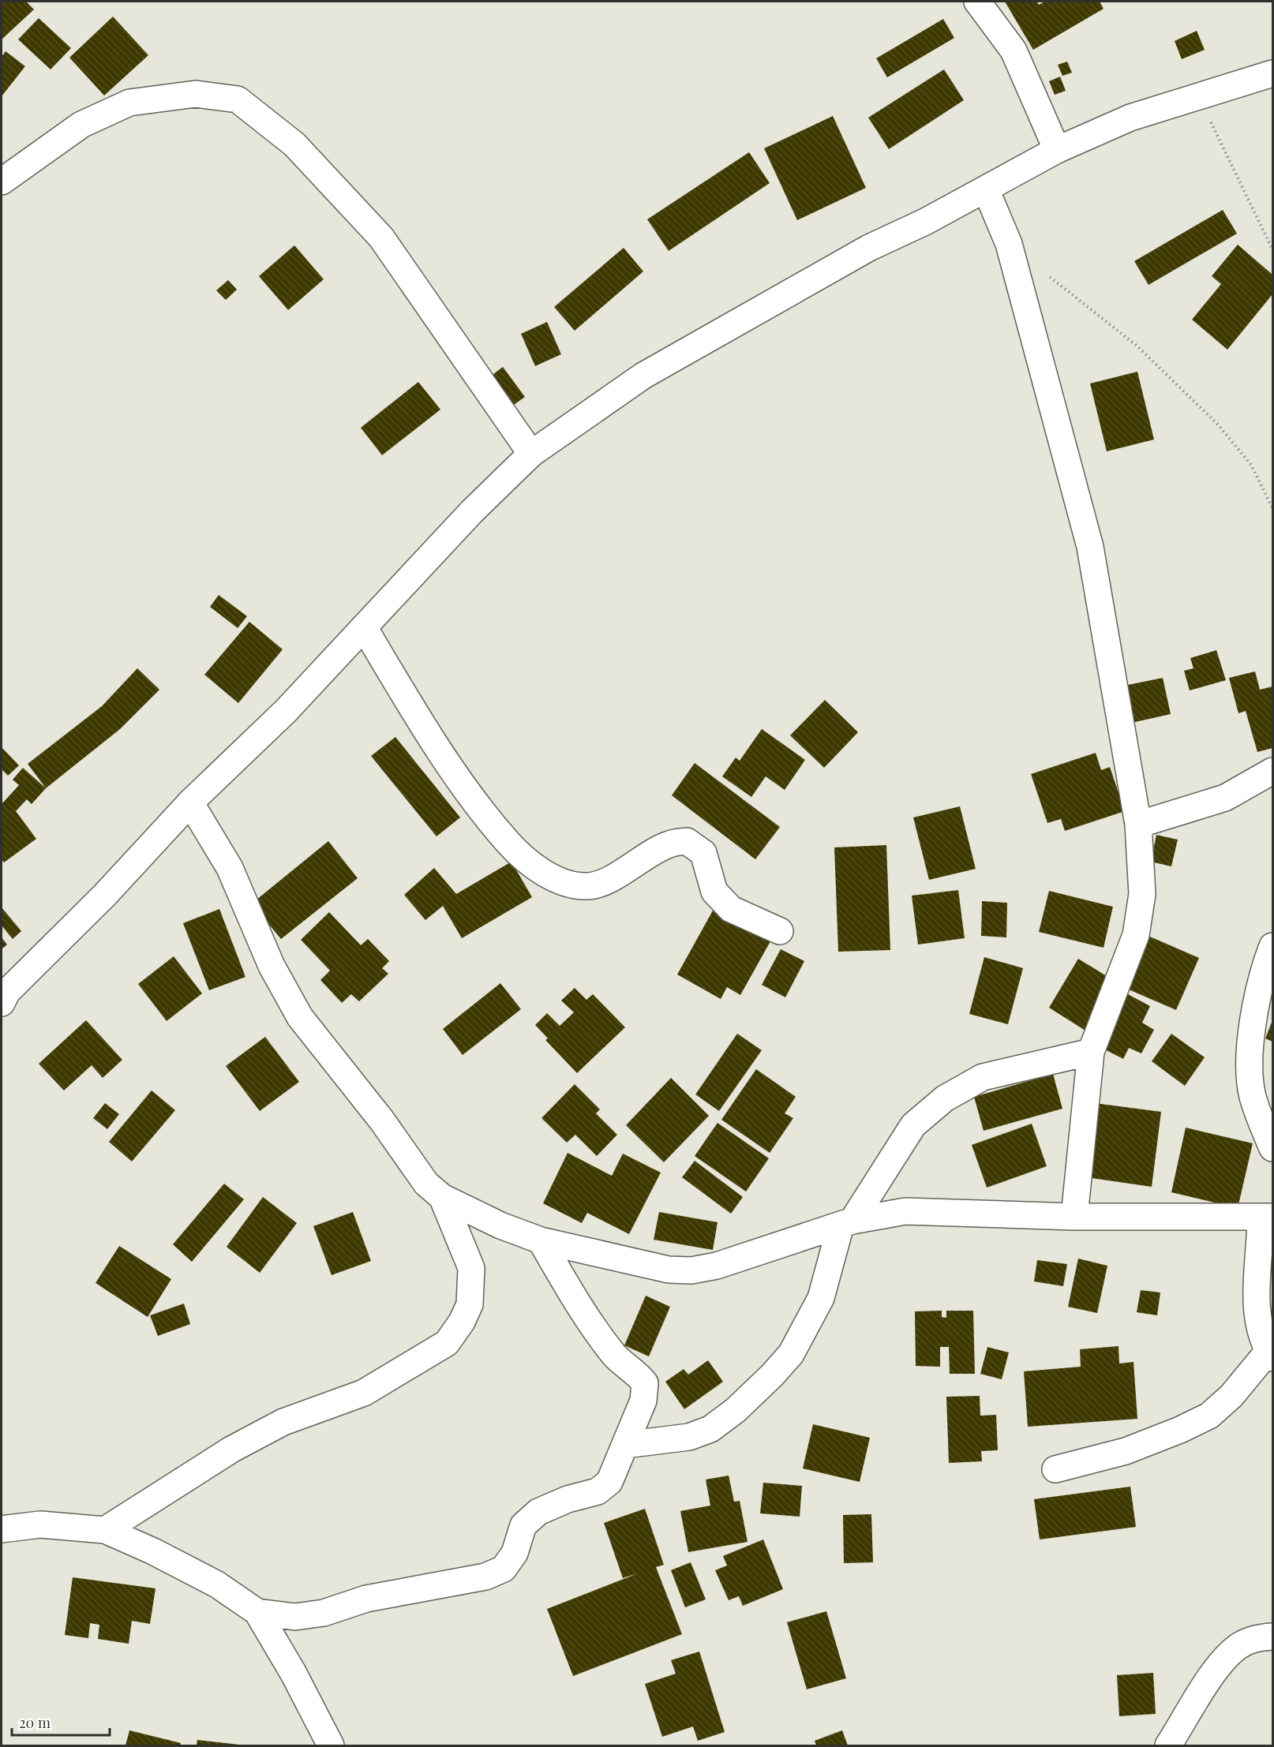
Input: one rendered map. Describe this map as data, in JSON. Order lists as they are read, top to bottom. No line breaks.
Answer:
{"scale_bar":"20 m"}
